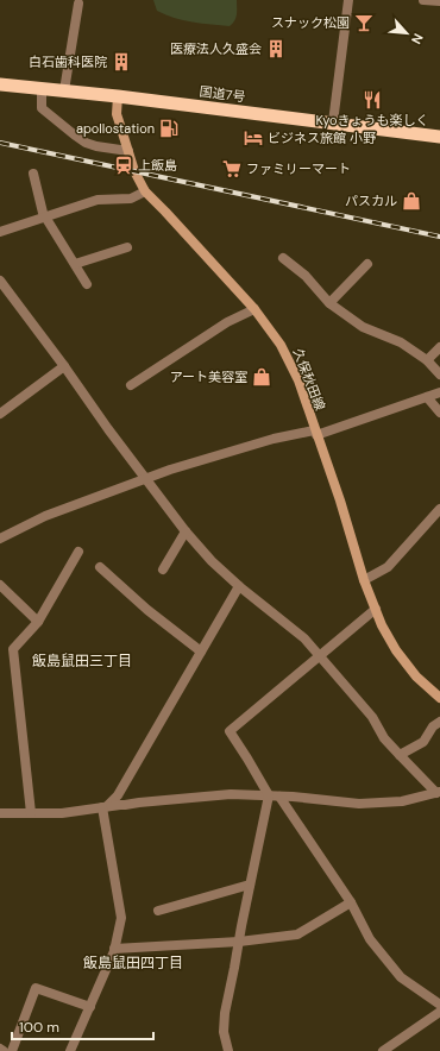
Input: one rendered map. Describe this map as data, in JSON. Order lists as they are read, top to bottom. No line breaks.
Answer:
{"streets":{"highway":["国道7号"],"main road":["久保秋田線"]},"crossings":[["国道7号","久保秋田線"]],"districts":["飯島鼠田三丁目","飯島鼠田四丁目"],"places":{"bar":["スナック松園"],"building":["医療法人久盛会","白石歯科医院"],"restaurant":["Kyoきょうも楽しく"],"fuel station":["apollostation"],"hotel":["ビジネス旅館 小野"],"station":["上飯島"],"supermarket":["ファミリーマート"],"shop":["パスカル","アート美容室"]},"scale_bar":"100 m","north":"bottom right"}
